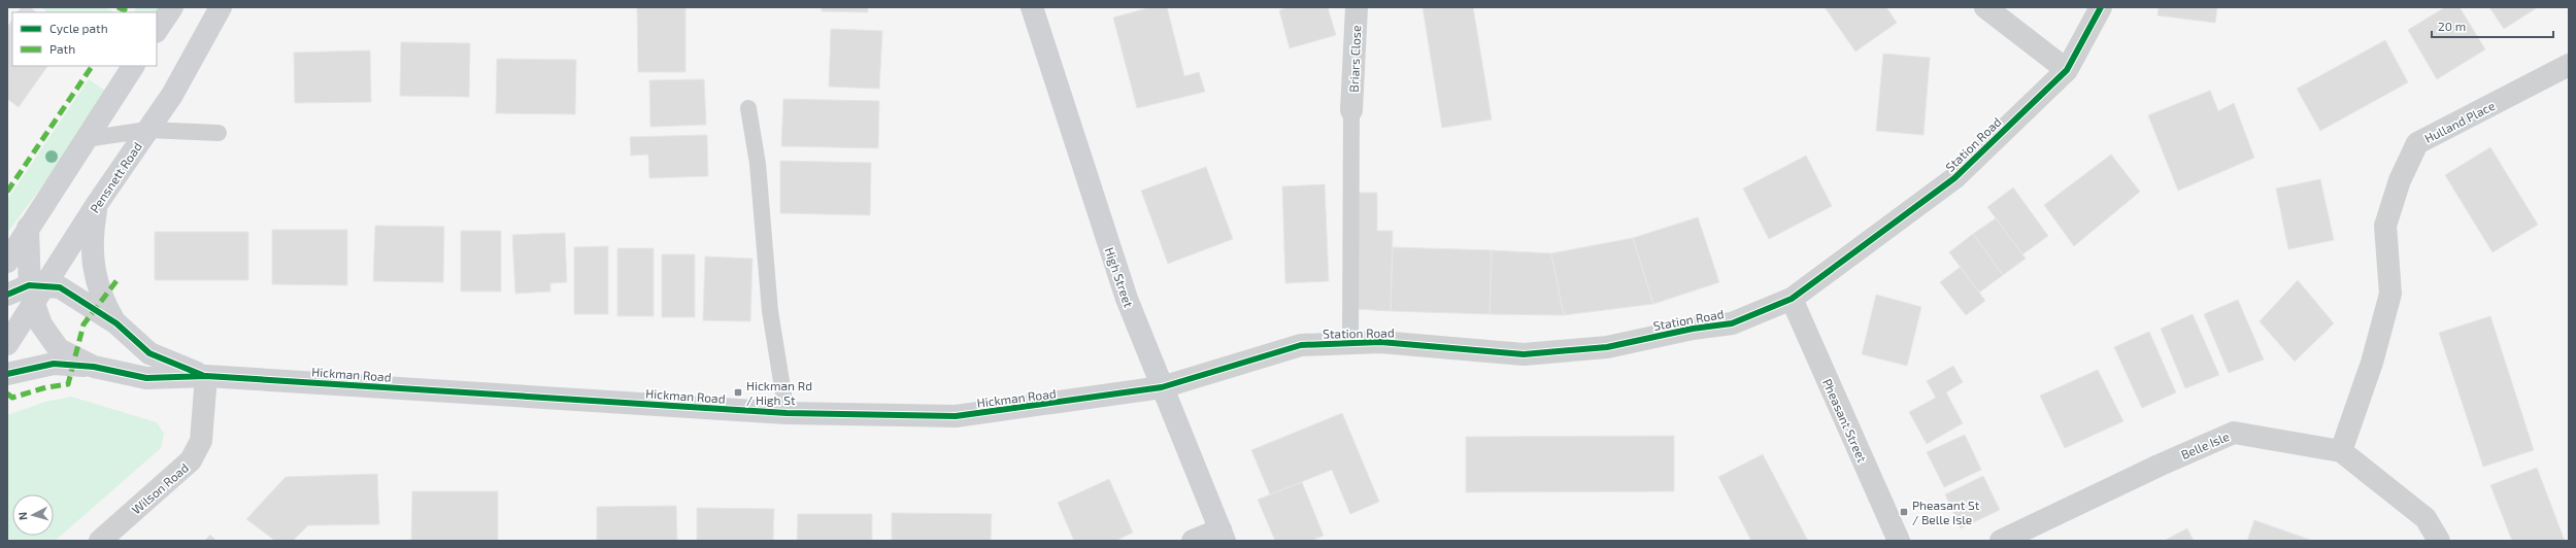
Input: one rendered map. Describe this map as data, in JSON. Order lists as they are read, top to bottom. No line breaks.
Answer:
{"streets":{"street":["Briars Close","Hulland Place","Station Road","Pensnett Road","High Street","Hickman Road","Pheasant Street","Belle Isle","Wilson Road"]},"crossings":[["Hulland Place","Belle Isle"],["Station Road","High Street"],["Station Road","Hickman Road"],["Station Road","Pheasant Street"],["Pensnett Road","Hickman Road"],["High Street","Hickman Road"],["Hickman Road","Wilson Road"]],"places":{"transit":["Hickman Rd / High St","Pheasant St / Belle Isle"]},"legend":["Cycle path","Path"],"scale_bar":"20 m","north":"left"}
